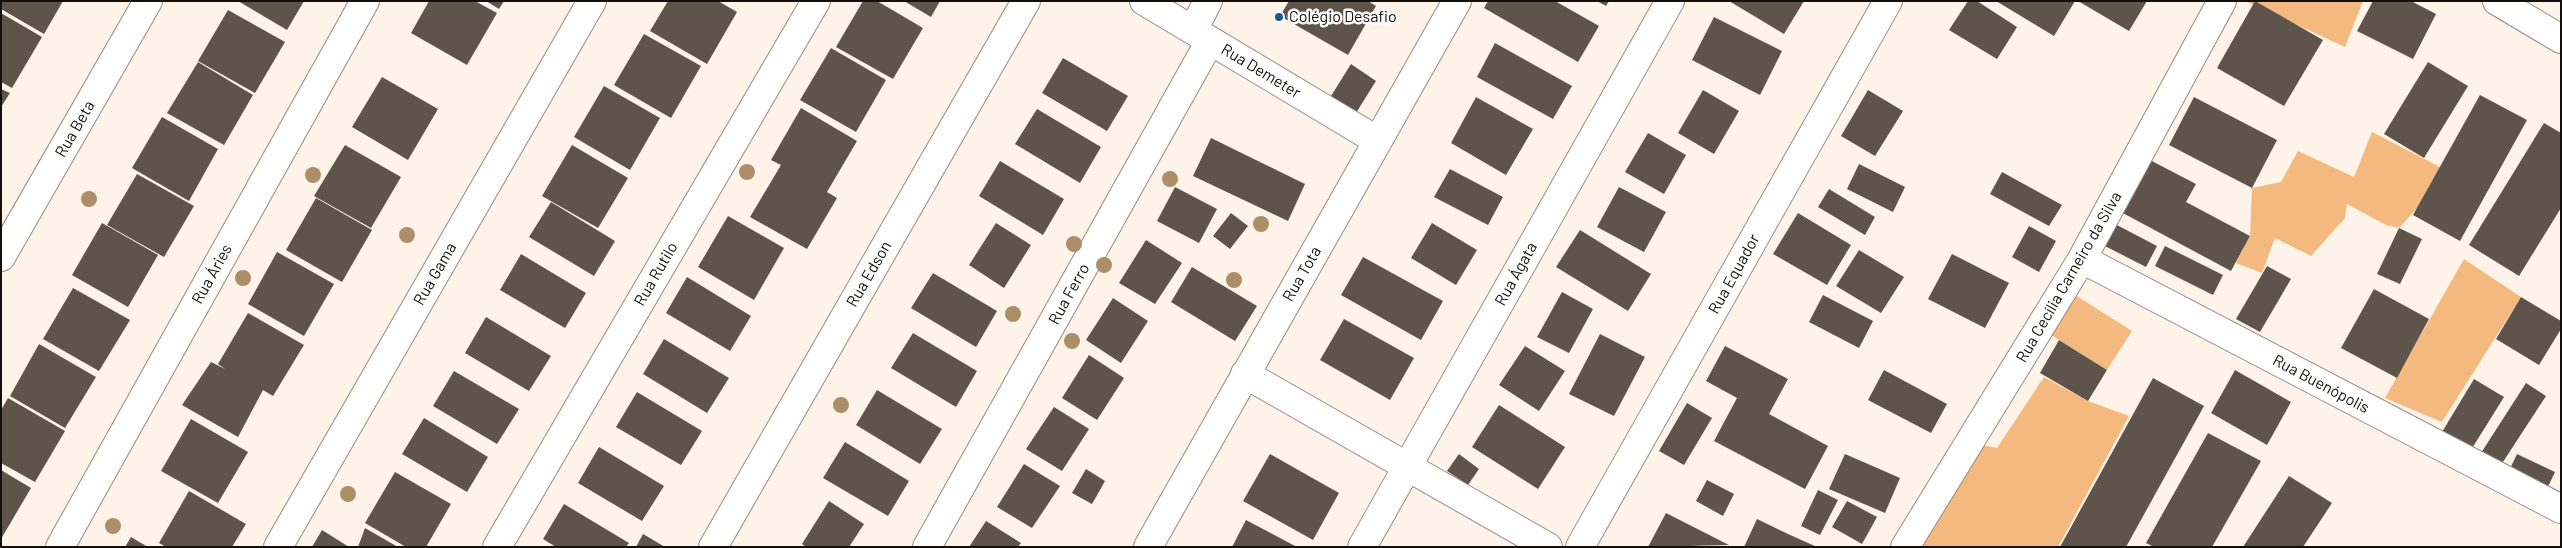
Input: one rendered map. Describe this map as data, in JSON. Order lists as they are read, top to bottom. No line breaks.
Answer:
{"streets":{"street":["Rua Demeter","Rua Beta","Rua Áries","Rua Gama","Rua Rutilo","Rua Edson","Rua Tota","Rua Ágata","Rua Equador","Rua Cecília Carneiro da Silva","Rua Ferro","Rua Buenópolis"]},"crossings":[["Rua Demeter","Rua Tota"],["Rua Demeter","Rua Ferro"],["Rua Cecília Carneiro da Silva","Rua Buenópolis"]],"places":["Colégio Desafio"]}
